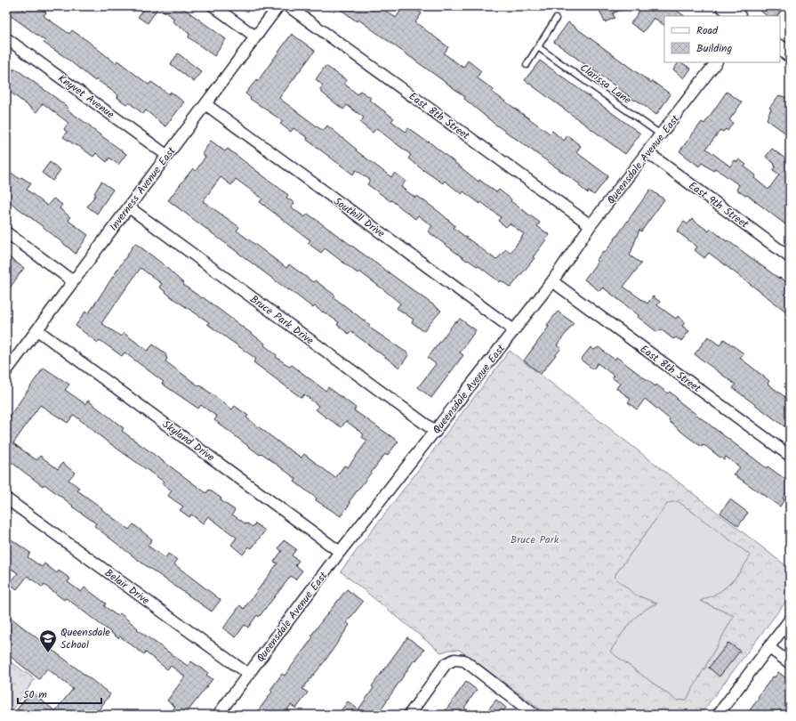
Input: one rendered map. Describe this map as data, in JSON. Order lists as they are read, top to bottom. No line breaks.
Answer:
{"streets":{"street":["Knyvet Avenue","East 8th Street","Queensdale Avenue East","Inverness Avenue East","East 9th Street","Southill Drive","Bruce Park Drive","Skyland Drive","Belair Drive"],"lane":["Clarissa Lane"]},"crossings":[["Clarissa Lane","Queensdale Avenue East"],["Knyvet Avenue","Inverness Avenue East"],["East 8th Street","Queensdale Avenue East"],["Queensdale Avenue East","East 9th Street"],["Queensdale Avenue East","Southill Drive"],["Queensdale Avenue East","Bruce Park Drive"],["Queensdale Avenue East","Skyland Drive"],["Queensdale Avenue East","Belair Drive"],["Inverness Avenue East","Southill Drive"],["Inverness Avenue East","Bruce Park Drive"],["Inverness Avenue East","Skyland Drive"]],"parks":["Bruce Park"],"places":{"school or university":["Queensdale School"]},"legend":["Road","Building"],"scale_bar":"50 m"}
